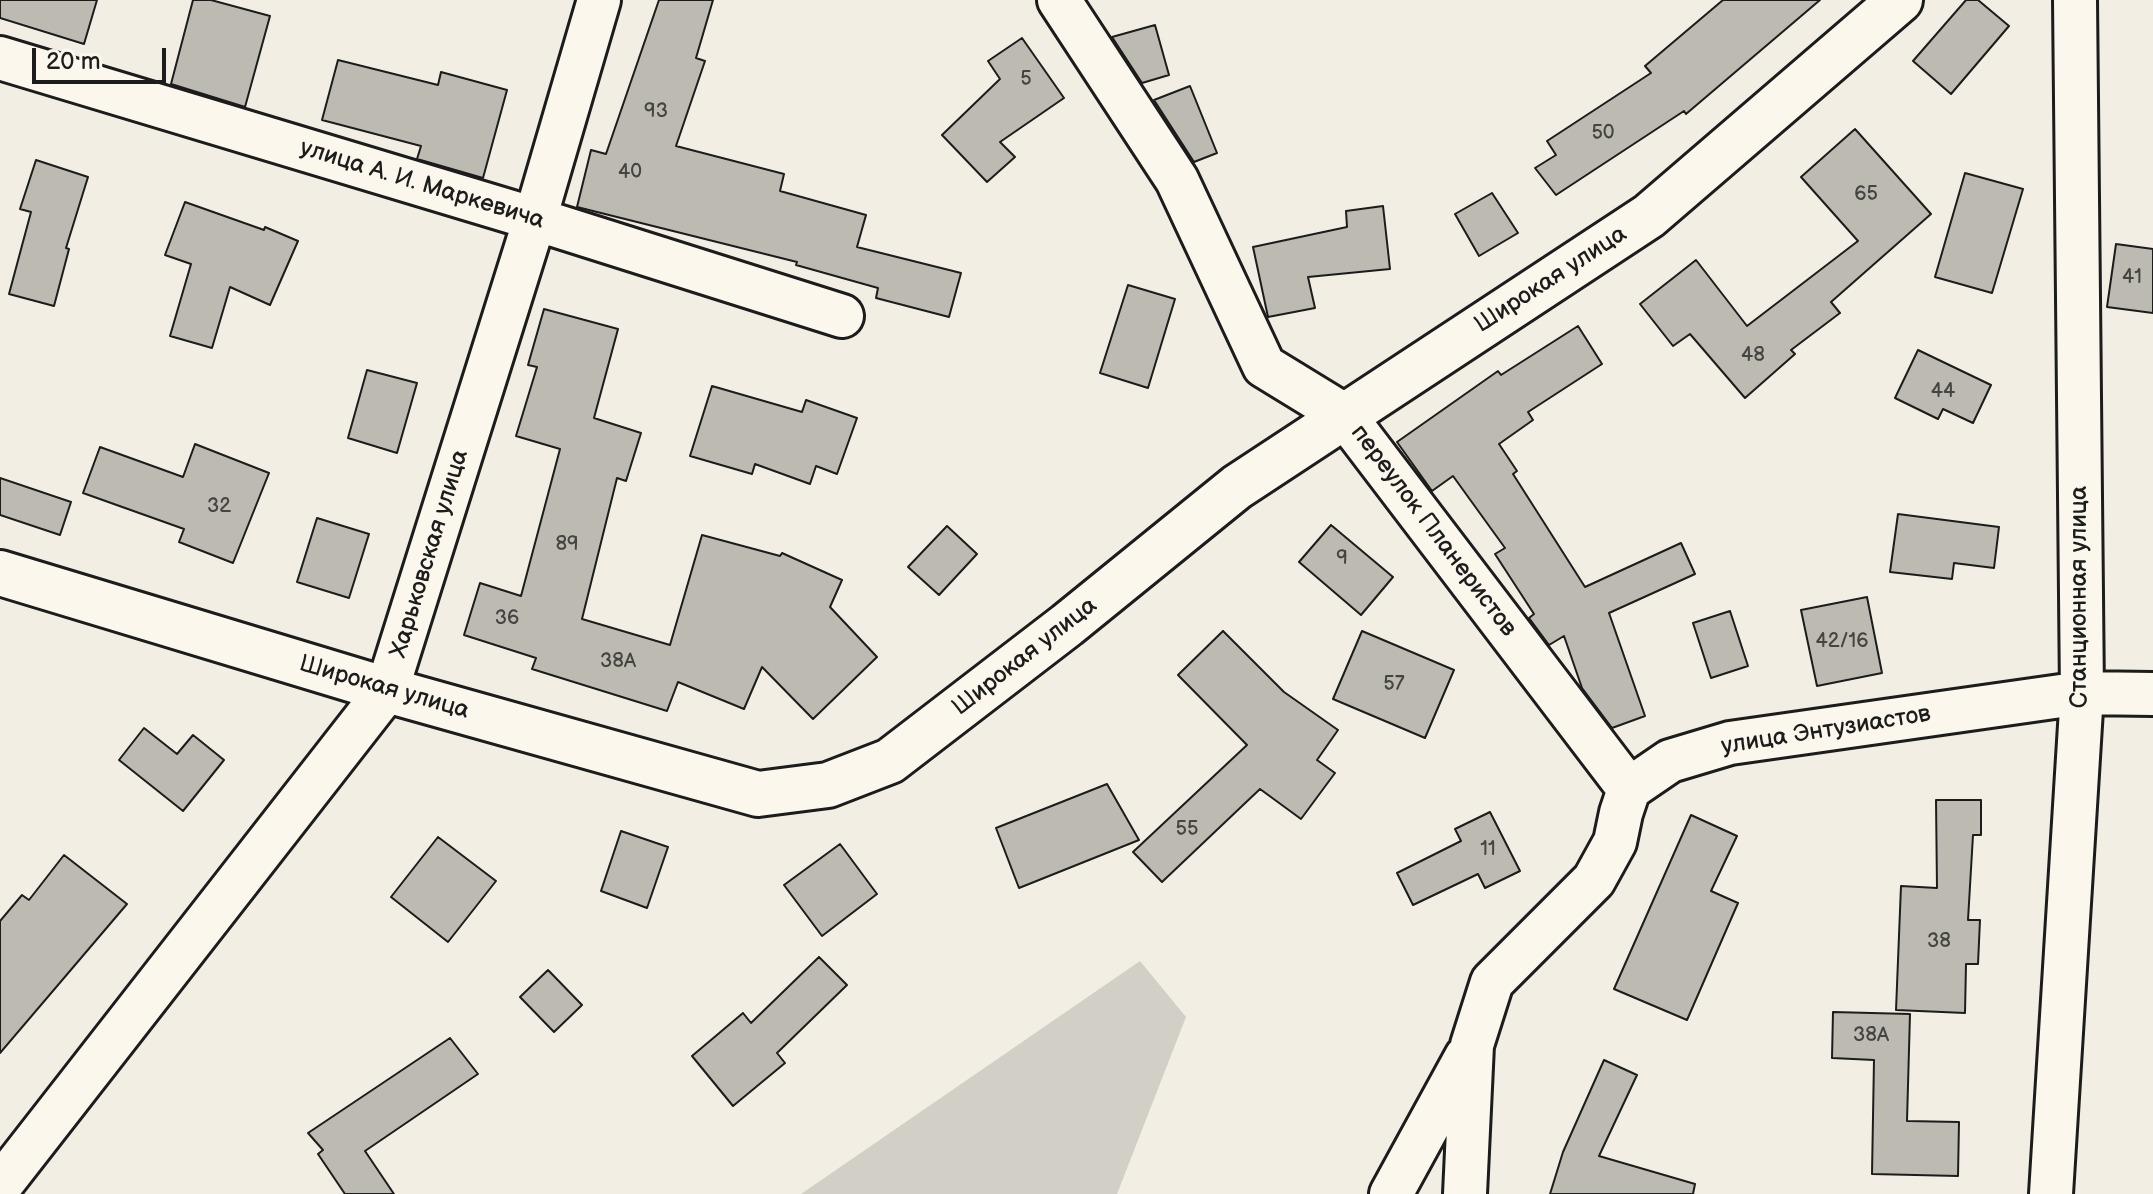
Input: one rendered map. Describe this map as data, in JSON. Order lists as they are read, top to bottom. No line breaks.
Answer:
{"streets":{"street":["улица А. И. Маркевича","Широкая улица","переулок Планеристов","Харьковская улица","Станционная улица","улица Энтузиастов"]},"crossings":[["улица А. И. Маркевича","Харьковская улица"],["Широкая улица","переулок Планеристов"],["Широкая улица","Харьковская улица"],["переулок Планеристов","улица Энтузиастов"],["Станционная улица","улица Энтузиастов"]],"house_numbers":["5","93","50","40","65","41","48","44","32","89","9","36","42/16","38А","57","55","11","38","38А"],"scale_bar":"20 m"}
